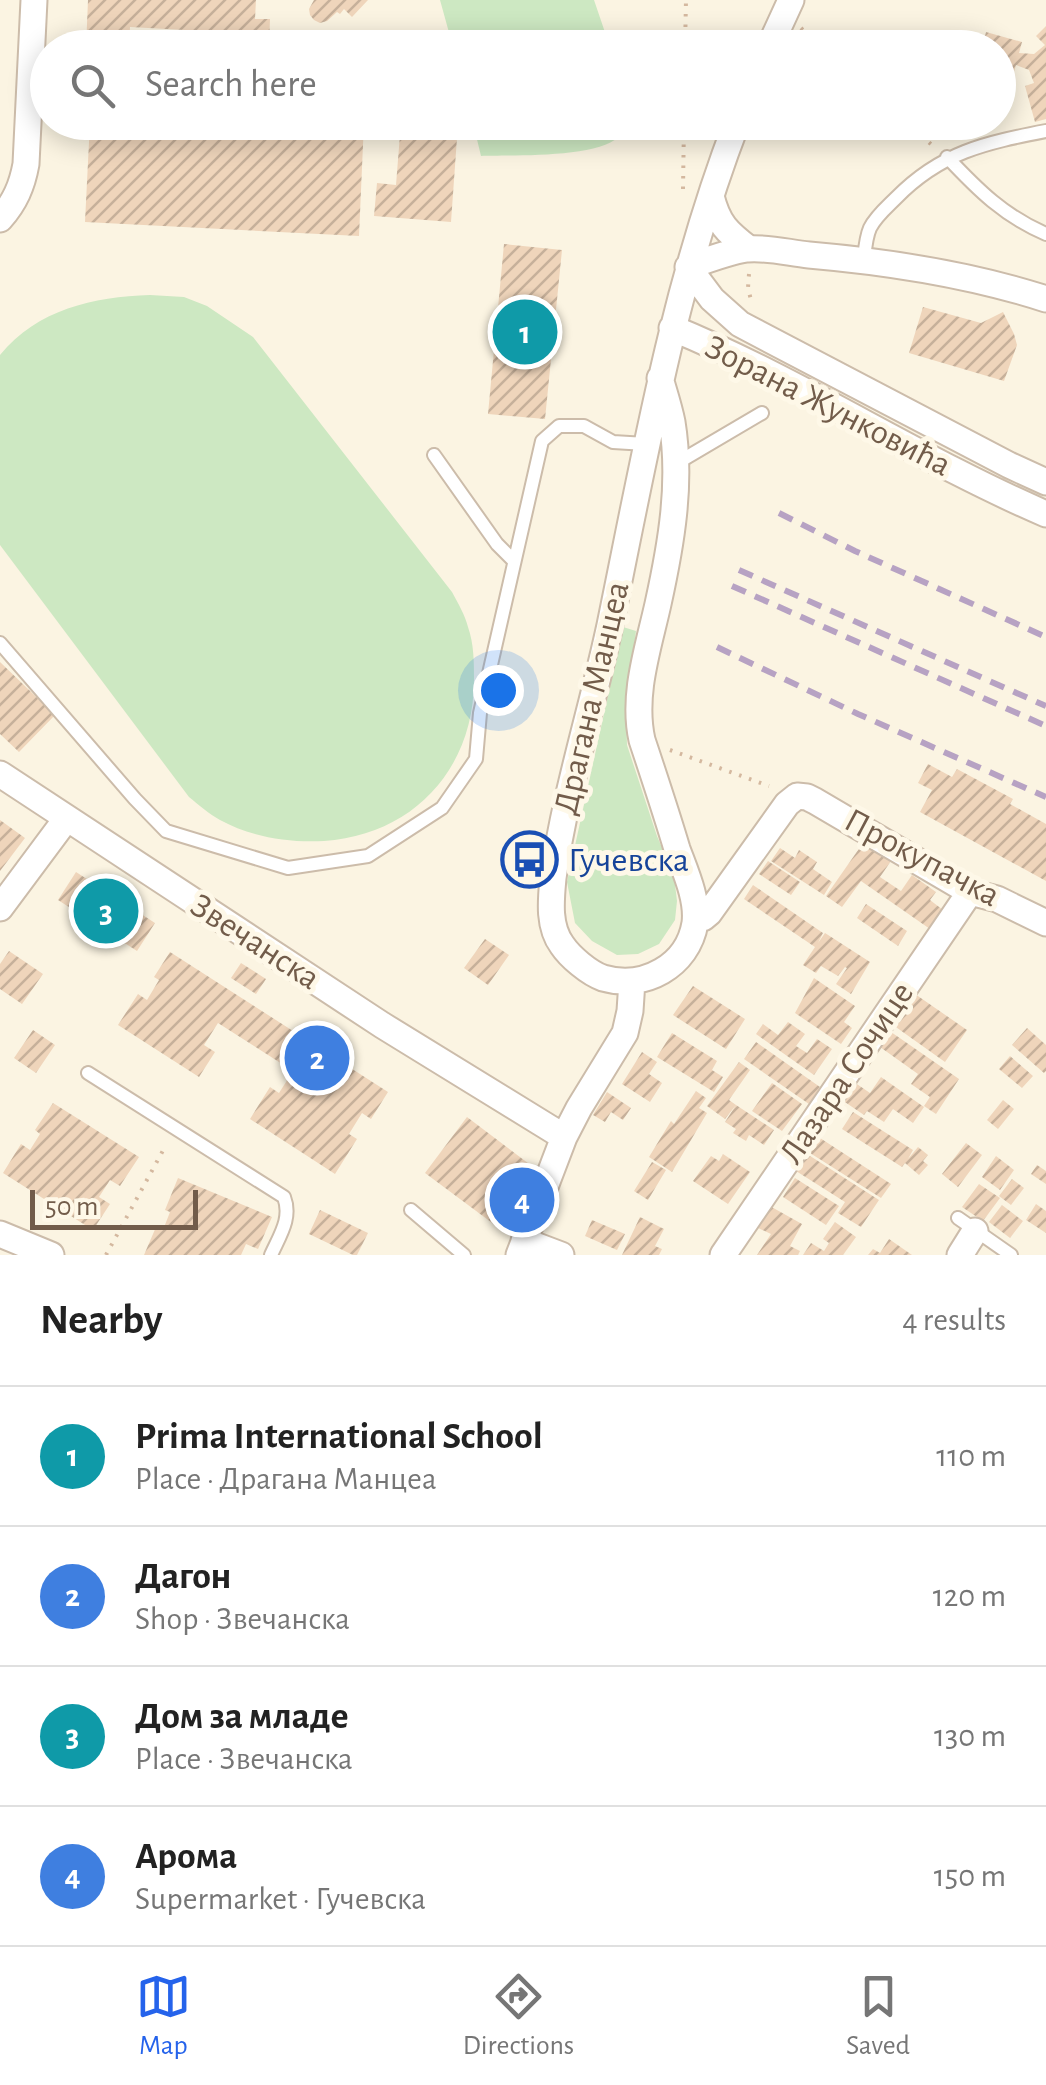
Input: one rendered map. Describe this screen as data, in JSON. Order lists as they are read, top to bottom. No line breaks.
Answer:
{"streets":{"street":["Зорана Жунковића","Драгана Манцеа","Прокупачка","Звечанска","Лазара Сочице"]},"crossings":[["Зорана Жунковића","Драгана Манцеа"],["Прокупачка","Лазара Сочице"]],"places":{"bus stop":["Гучевска"]},"scale_bar":"50 m","page":{"search":"Search here","pins":["1","3","2","4"],"scale":"50 m","heading":["Nearby","4 results"],"list":[{"mark":"1","name":"Prima International School","note":"Place · Драгана Манцеа","value":"110 m"},{"mark":"2","name":"Дагон","note":"Shop · Звечанска","value":"120 m"},{"mark":"3","name":"Дом за младе","note":"Place · Звечанска","value":"130 m"},{"mark":"4","name":"Арома","note":"Supermarket · Гучевска","value":"150 m"}],"nav":["Map","Directions","Saved"]}}
